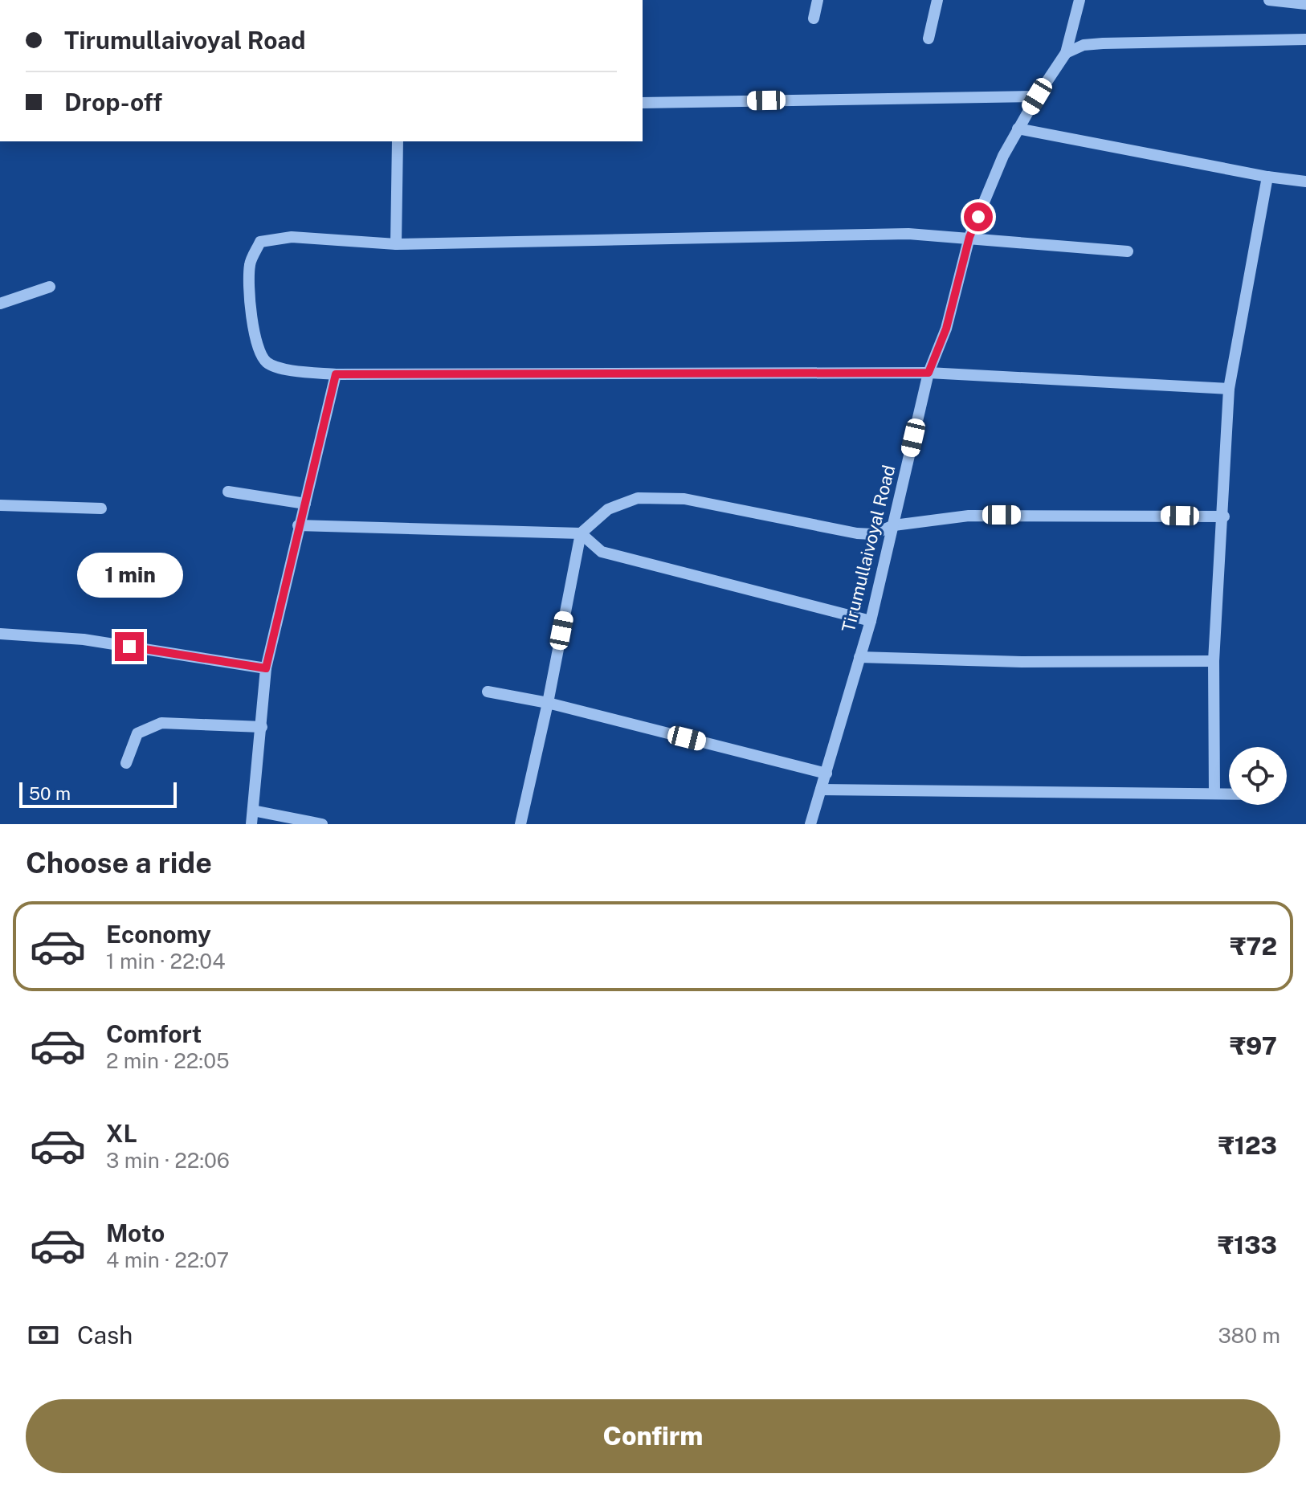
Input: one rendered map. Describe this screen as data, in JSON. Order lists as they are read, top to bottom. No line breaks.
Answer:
{"streets":{"street":["Tirumullaivoyal Road"]},"scale_bar":"50 m","page":{"banner":["Tirumullaivoyal Road","Drop-off"],"bubble":"1 min","scale":"50 m","heading":"Choose a ride","list":[{"name":"Economy","note":"1 min · 22:04","value":"₹72"},{"name":"Comfort","note":"2 min · 22:05","value":"₹97"},{"name":"XL","note":"3 min · 22:06","value":"₹123"},{"name":"Moto","note":"4 min · 22:07","value":"₹133"}],"pay":["Cash","380 m"],"buttons":"Confirm"}}
